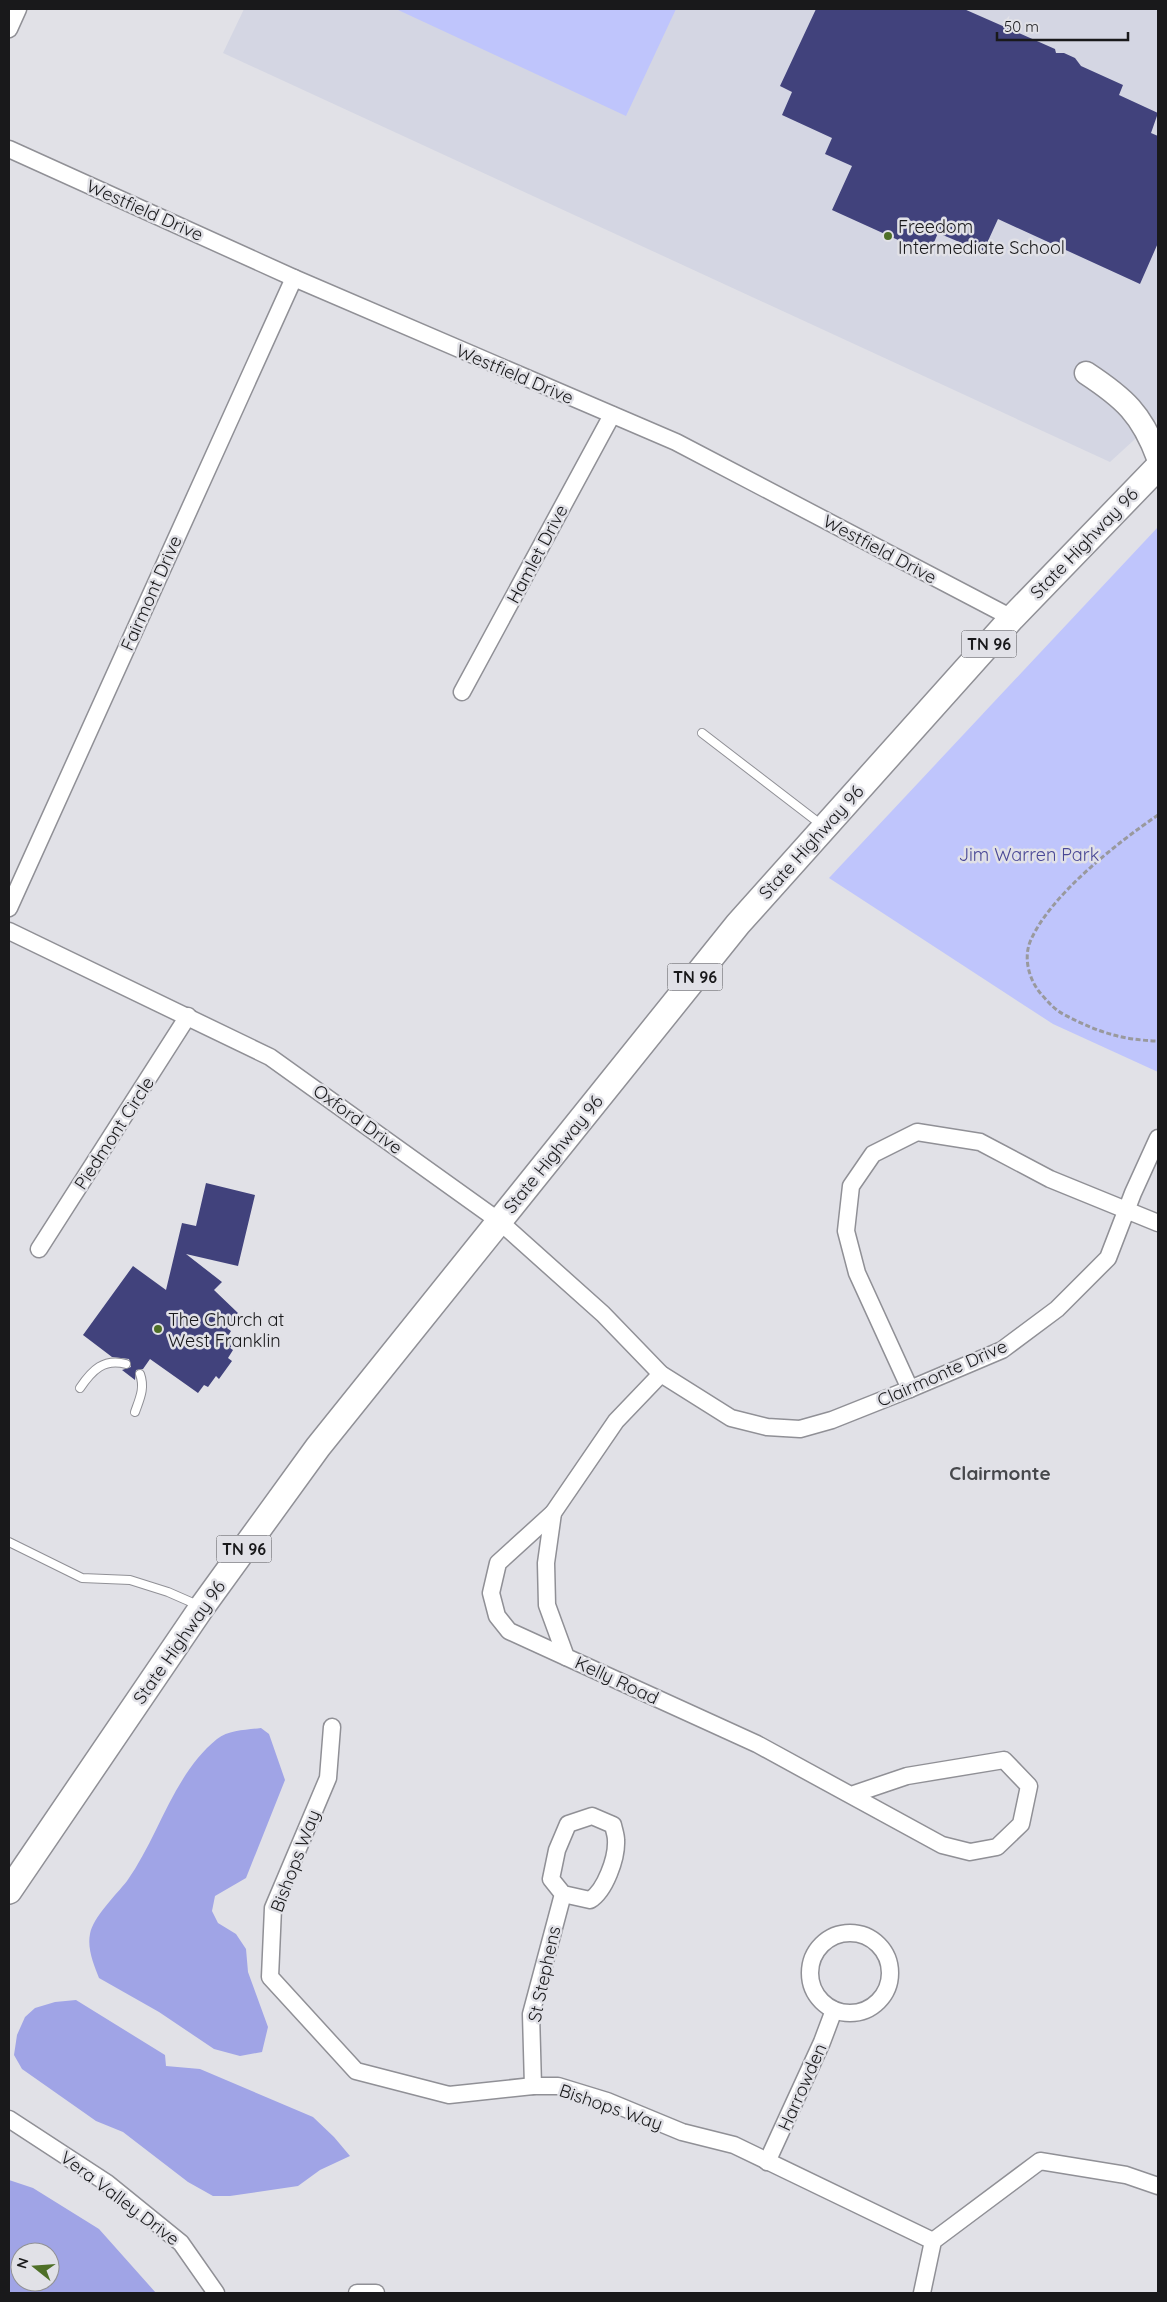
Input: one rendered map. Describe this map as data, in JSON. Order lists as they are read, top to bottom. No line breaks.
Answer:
{"streets":{"main road":["State Highway 96","TN 96"],"street":["Westfield Drive","Hamlet Drive","Fairmont Drive","Oxford Drive","Piedmont Circle","Clairmonte Drive","Kelly Road","Bishops Way","St Stephens","Harrowden","Vera Valley Drive"]},"crossings":[["Westfield Drive","State Highway 96"],["Westfield Drive","Hamlet Drive"],["Westfield Drive","Fairmont Drive"],["State Highway 96","Oxford Drive"],["Oxford Drive","Piedmont Circle"],["Oxford Drive","Clairmonte Drive"],["Oxford Drive","Kelly Road"],["Clairmonte Drive","Kelly Road"],["Bishops Way","St Stephens"],["Bishops Way","Harrowden"]],"districts":["Clairmonte"],"parks":["Jim Warren Park"],"places":["Freedom Intermediate School","The Church at West Franklin"],"scale_bar":"50 m","north":"left"}
